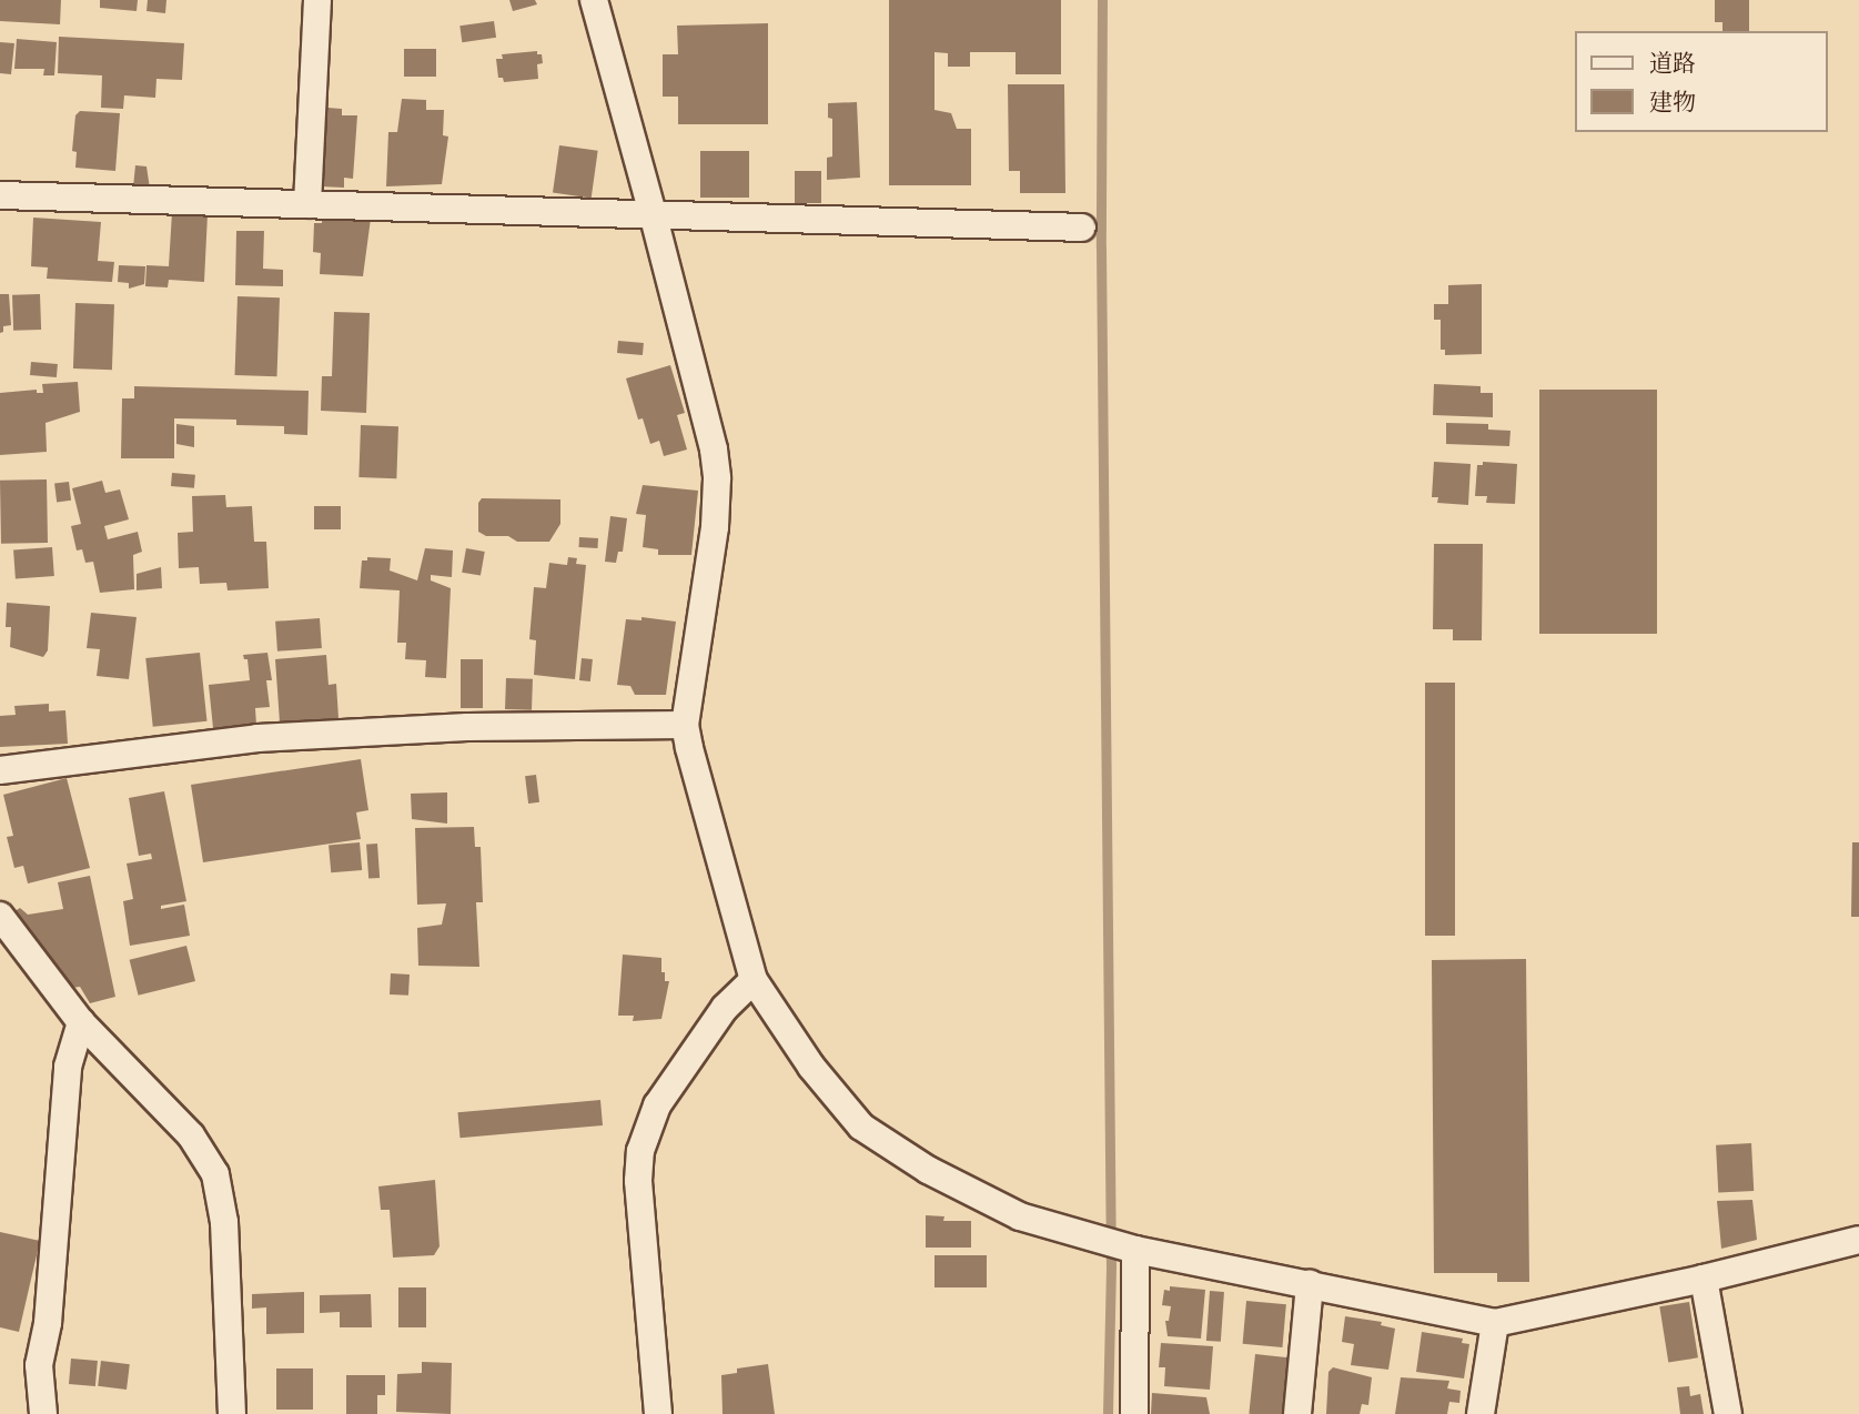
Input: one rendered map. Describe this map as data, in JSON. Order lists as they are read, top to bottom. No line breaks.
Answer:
{"legend":["道路","建物"]}
